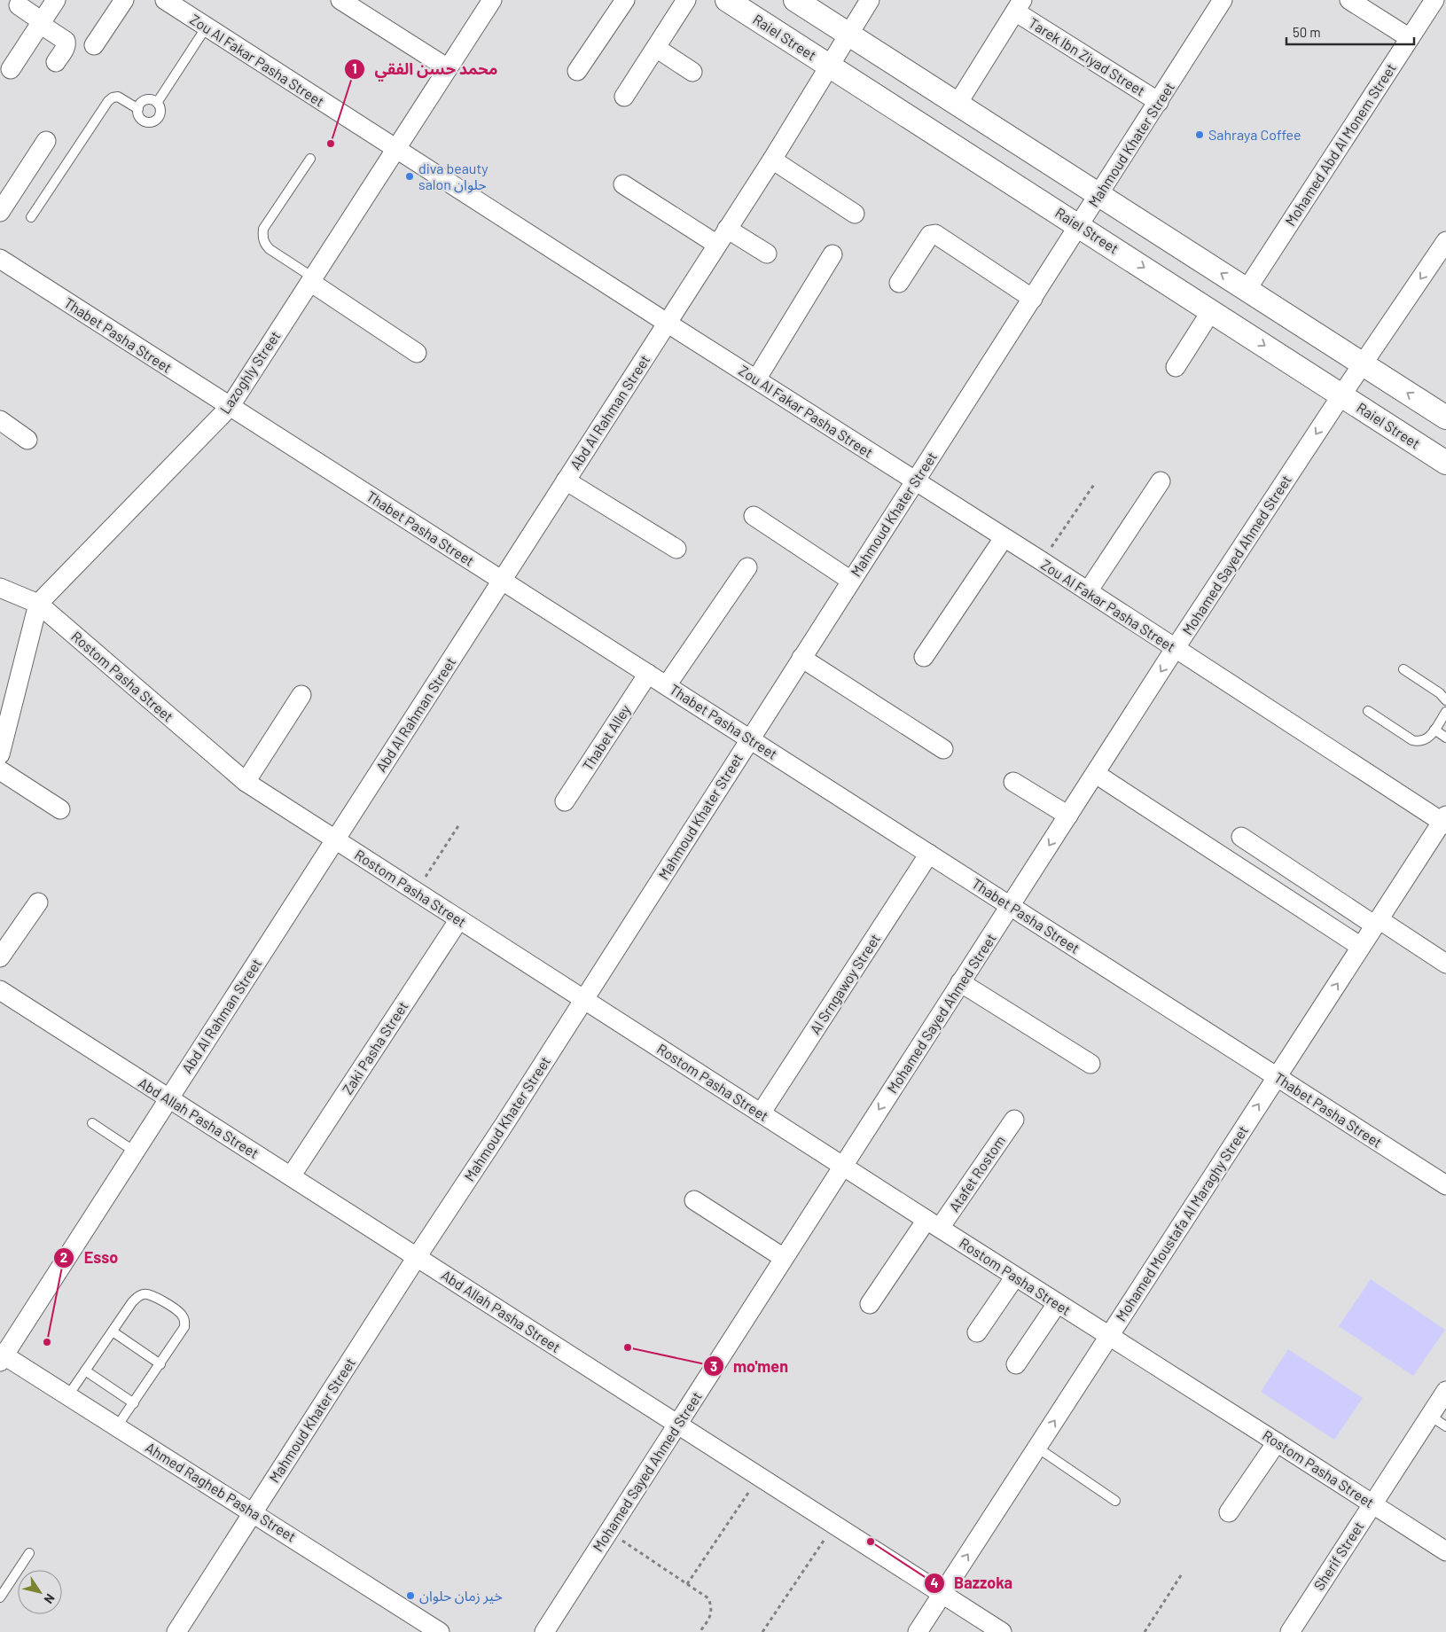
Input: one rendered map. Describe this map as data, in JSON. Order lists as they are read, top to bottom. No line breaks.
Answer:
{"streets":{"street":["Raiel Street","Tarek Ibn Ziyad Street","Zou Al Fakar Pasha Street","Mahmoud Khater Street","Mohamed Abd Al Monem Street","Thabet Pasha Street","Lazoghly Street","Abd Al Rahman Street","Mohamed Sayed Ahmed Street","Rostom Pasha Street","Thabet Alley","Al Srngawoy Street","Zaki Pasha Street","Abd Allah Pasha Street","Atafet Rostom","Mohamed Moustafa Al Maraghy Street","Ahmed Ragheb Pasha Street","Sherif Street"]},"crossings":[["Raiel Street","Mahmoud Khater Street"],["Raiel Street","Abd Al Rahman Street"],["Raiel Street","Mohamed Sayed Ahmed Street"],["Tarek Ibn Ziyad Street","Mahmoud Khater Street"],["Zou Al Fakar Pasha Street","Mahmoud Khater Street"],["Zou Al Fakar Pasha Street","Lazoghly Street"],["Zou Al Fakar Pasha Street","Abd Al Rahman Street"],["Zou Al Fakar Pasha Street","Mohamed Sayed Ahmed Street"],["Zou Al Fakar Pasha Street","Mohamed Moustafa Al Maraghy Street"],["Mahmoud Khater Street","Thabet Pasha Street"],["Mahmoud Khater Street","Rostom Pasha Street"],["Mahmoud Khater Street","Abd Allah Pasha Street"],["Mahmoud Khater Street","Ahmed Ragheb Pasha Street"],["Thabet Pasha Street","Lazoghly Street"],["Thabet Pasha Street","Abd Al Rahman Street"],["Thabet Pasha Street","Mohamed Sayed Ahmed Street"],["Thabet Pasha Street","Thabet Alley"],["Thabet Pasha Street","Al Srngawoy Street"],["Thabet Pasha Street","Mohamed Moustafa Al Maraghy Street"],["Lazoghly Street","Rostom Pasha Street"],["Abd Al Rahman Street","Rostom Pasha Street"],["Abd Al Rahman Street","Abd Allah Pasha Street"],["Abd Al Rahman Street","Ahmed Ragheb Pasha Street"],["Mohamed Sayed Ahmed Street","Rostom Pasha Street"],["Mohamed Sayed Ahmed Street","Abd Allah Pasha Street"],["Rostom Pasha Street","Al Srngawoy Street"],["Rostom Pasha Street","Zaki Pasha Street"],["Rostom Pasha Street","Atafet Rostom"],["Rostom Pasha Street","Mohamed Moustafa Al Maraghy Street"],["Rostom Pasha Street","Sherif Street"],["Zaki Pasha Street","Abd Allah Pasha Street"],["Abd Allah Pasha Street","Mohamed Moustafa Al Maraghy Street"]],"one_way":["Mohamed Sayed Ahmed Street","Mohamed Moustafa Al Maraghy Street"],"places":["Sahraya Coffee","محمد حسن الفقي","diva beauty salon حلوان","Esso","mo'men","Bazzoka","خير زمان حلوان"],"scale_bar":"50 m","north":"bottom right"}
